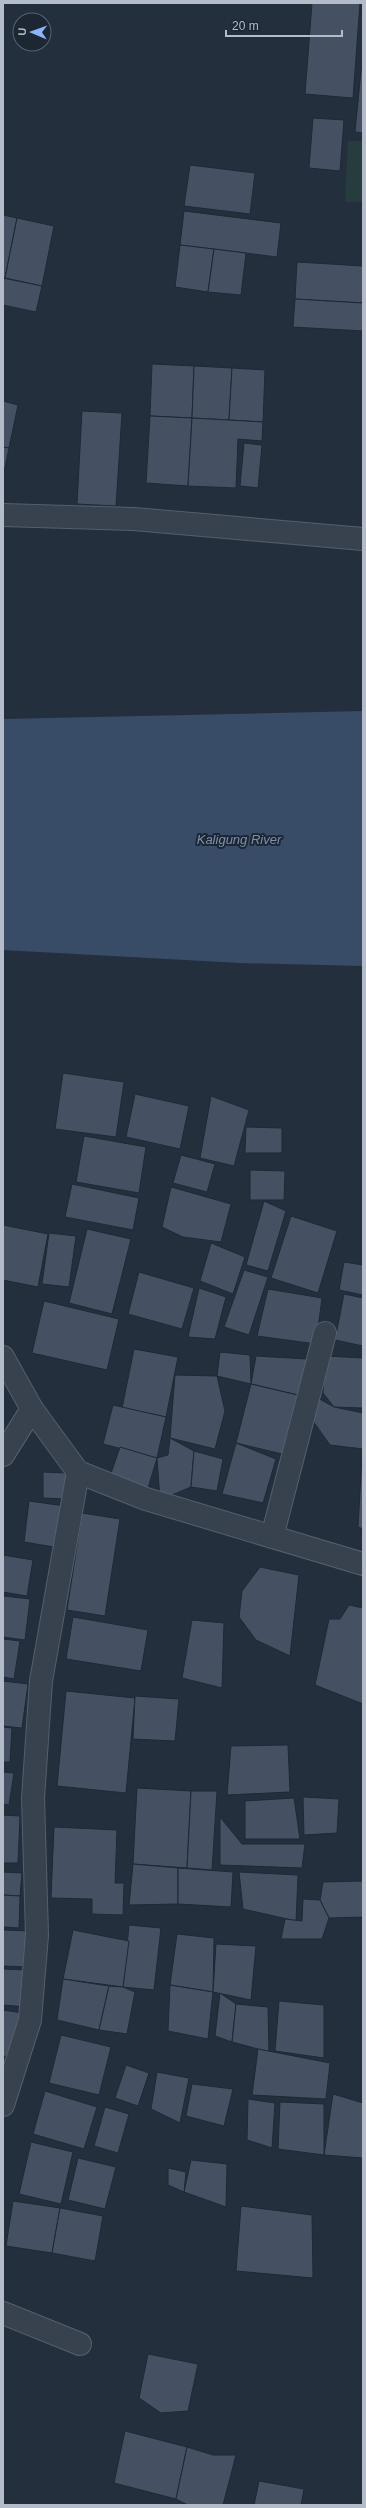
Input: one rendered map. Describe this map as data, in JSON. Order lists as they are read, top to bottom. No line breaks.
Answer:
{"water":["Kaligung River"],"scale_bar":"20 m","north":"left"}
